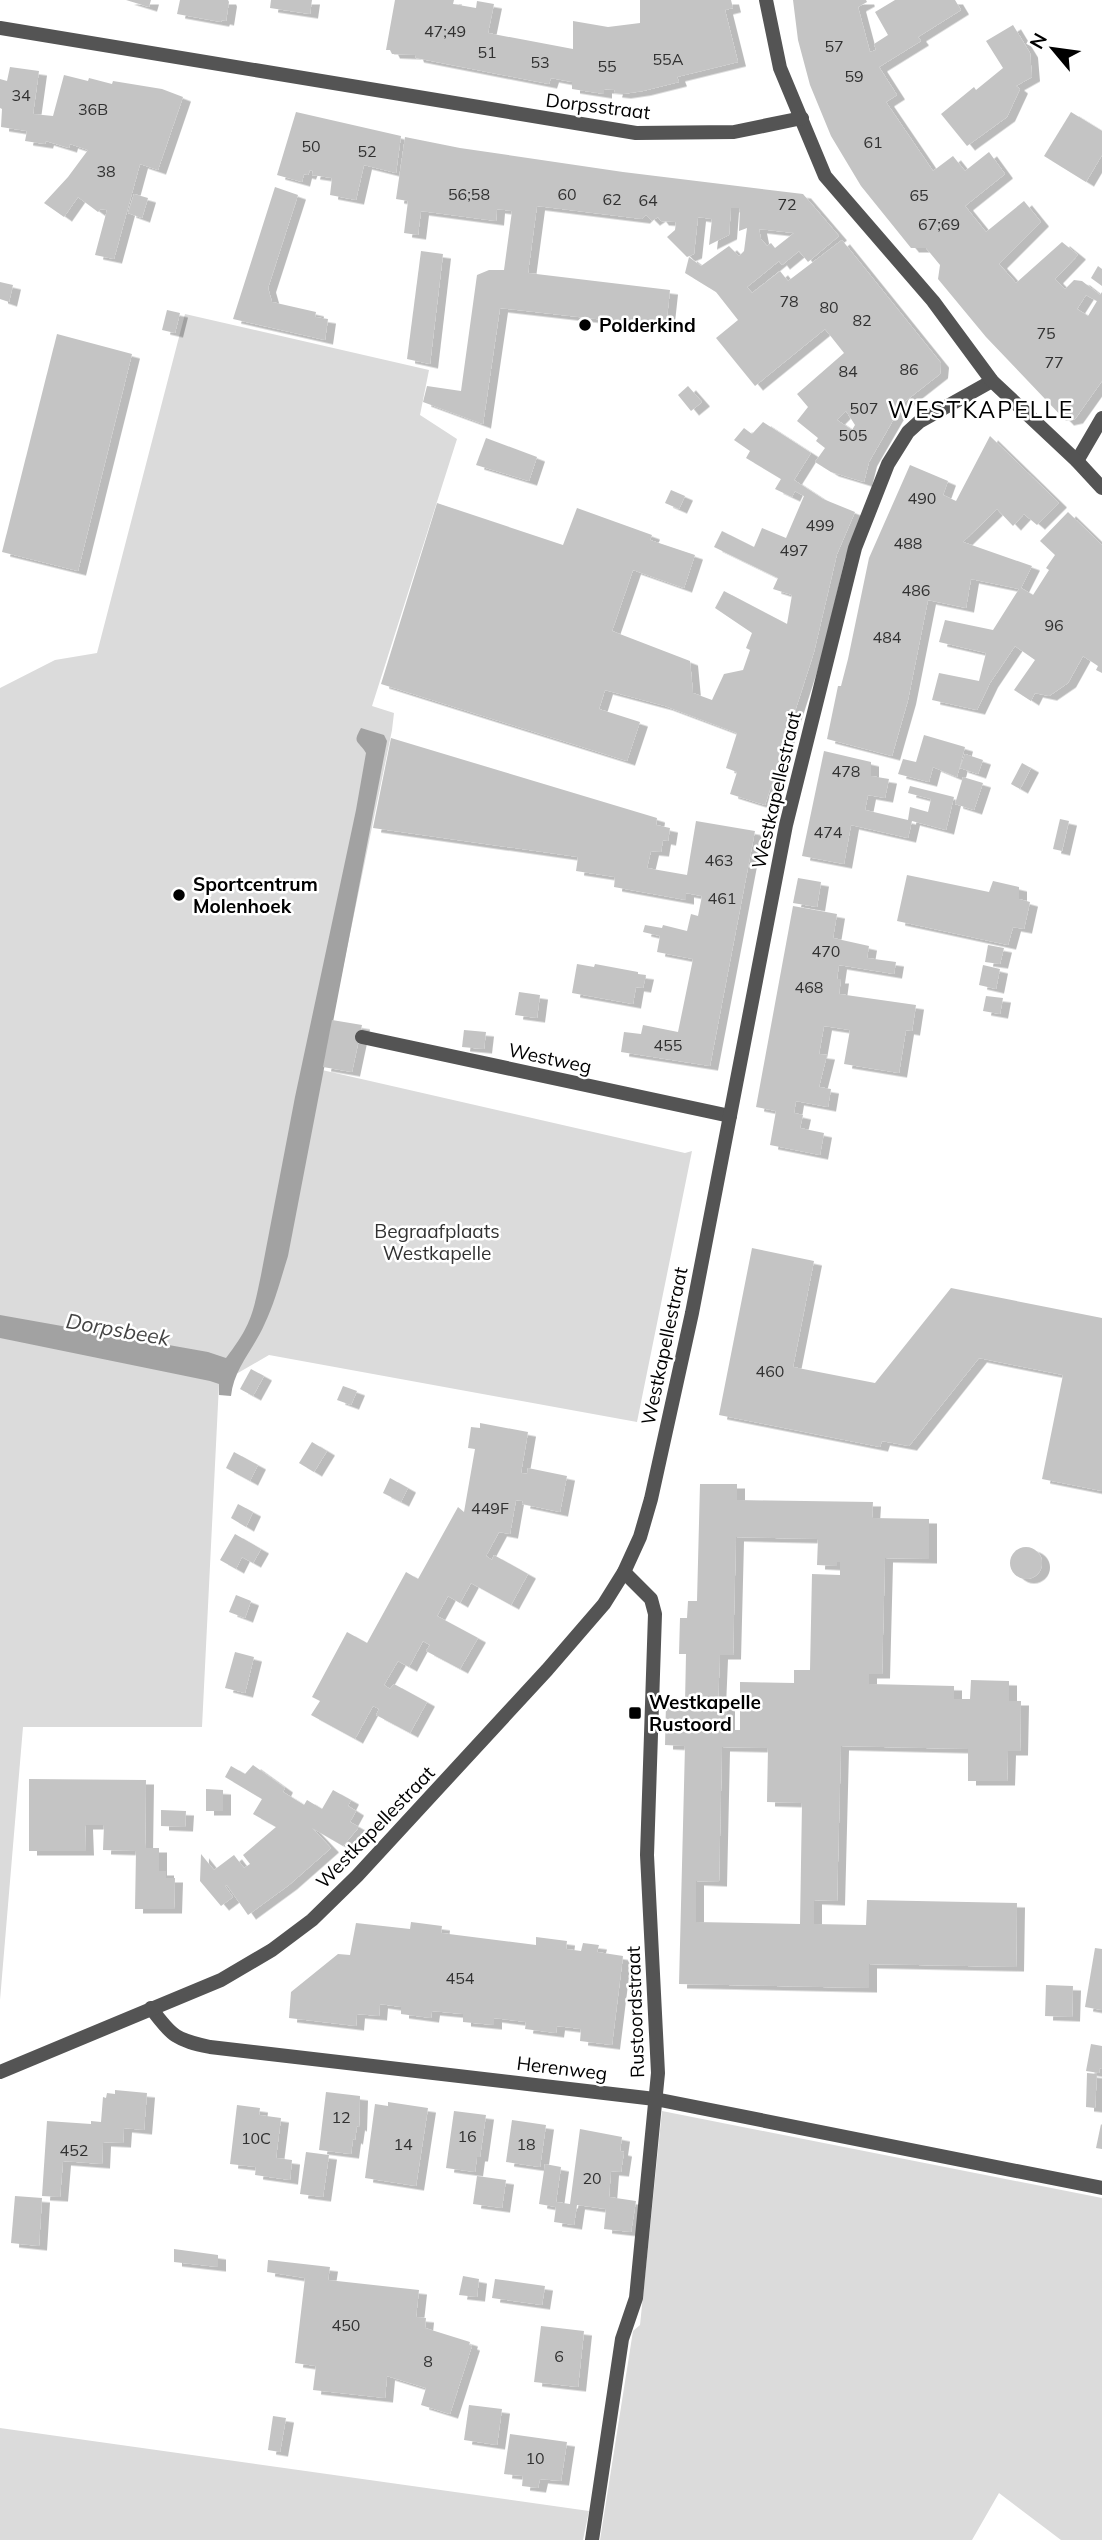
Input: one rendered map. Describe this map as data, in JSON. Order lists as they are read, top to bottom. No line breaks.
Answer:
{"streets":{"street":["Dorpsstraat","Westkapellestraat","Westweg","Rustoordstraat","Herenweg"]},"crossings":[["Westkapellestraat","Westweg"],["Westkapellestraat","Rustoordstraat"],["Westkapellestraat","Herenweg"],["Rustoordstraat","Herenweg"]],"districts":["WESTKAPELLE"],"water":["Dorpsbeek"],"parks":["Begraafplaats Westkapelle"],"places":{"other":["Polderkind","Sportcentrum Molenhoek"],"transit":["Westkapelle Rustoord"]},"house_numbers":["47;49","57","51","55A","53","55","59","34","36B","61","50","52","38","56;58","60","65","62","64","72","67;69","78","80","82","75","77","86","84","507","505","490","499","488","497","486","96","484","478","474","463","461","470","468","455","460","449F","454","12","16","10C","14","18","452","20","450","6","8","10"],"north":"top left"}
